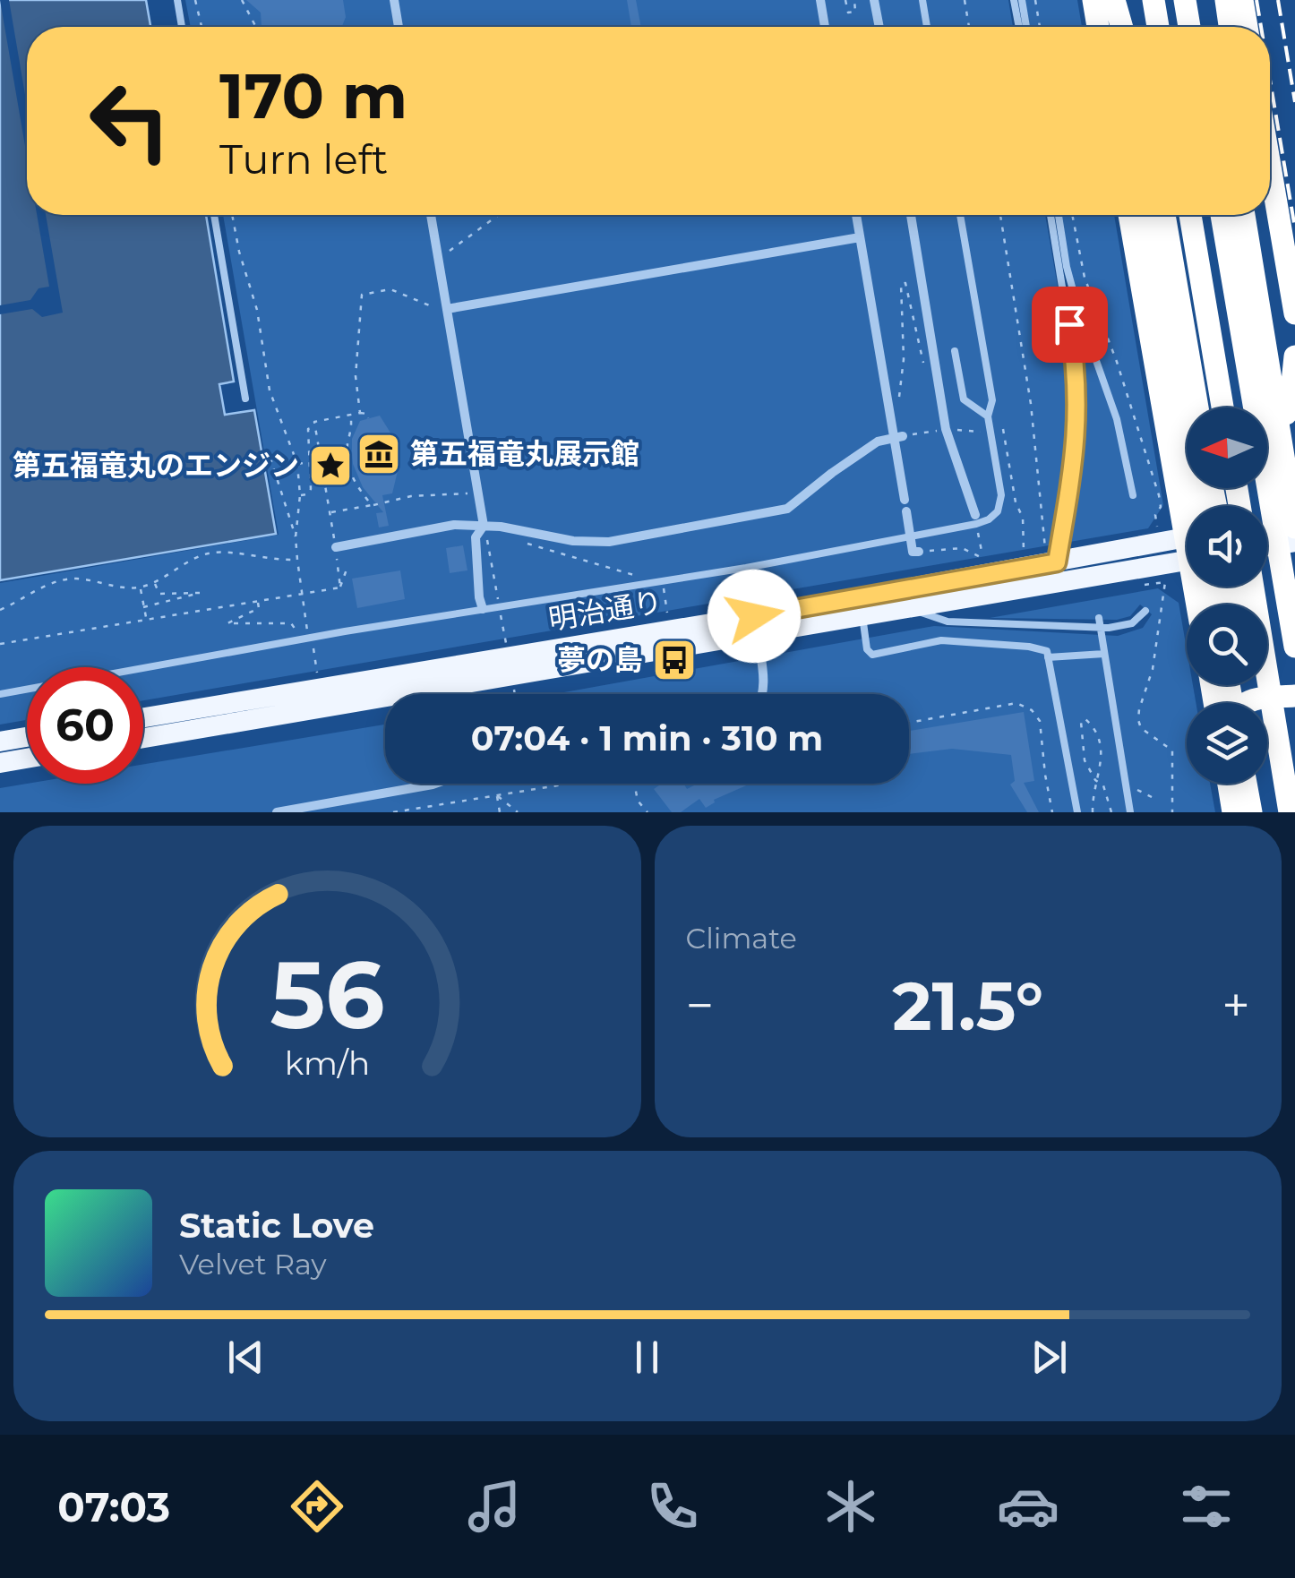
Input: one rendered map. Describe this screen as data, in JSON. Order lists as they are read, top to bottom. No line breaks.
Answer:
{"streets":{"main road":["明治通り"]},"places":{"museum":["第五福竜丸展示館"],"place":["第五福竜丸のエンジン"],"bus stop":["夢の島"]},"north":"left","page":{"turn":["170 m","Turn left"],"limit":"60","trip":"07:04 · 1 min · 310 m","tile":"Climate","heat":["−","21.5°","+"],"song":["Static Love","Velvet Ray"],"tabs":"07:03","gauge":["56","km/h"]}}
